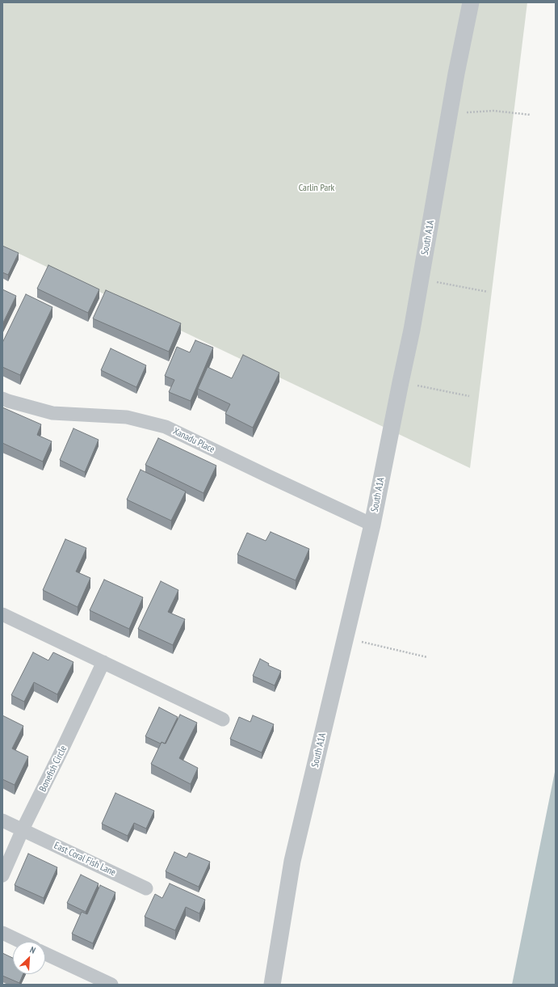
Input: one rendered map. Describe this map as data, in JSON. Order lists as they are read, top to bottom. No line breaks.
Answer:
{"streets":{"street":["South A1A","Xanadu Place","Bonefish Circle","East Coral Fish Lane"]},"crossings":[["South A1A","Xanadu Place"],["Bonefish Circle","East Coral Fish Lane"]],"parks":["Carlin Park"],"north":"top right"}
